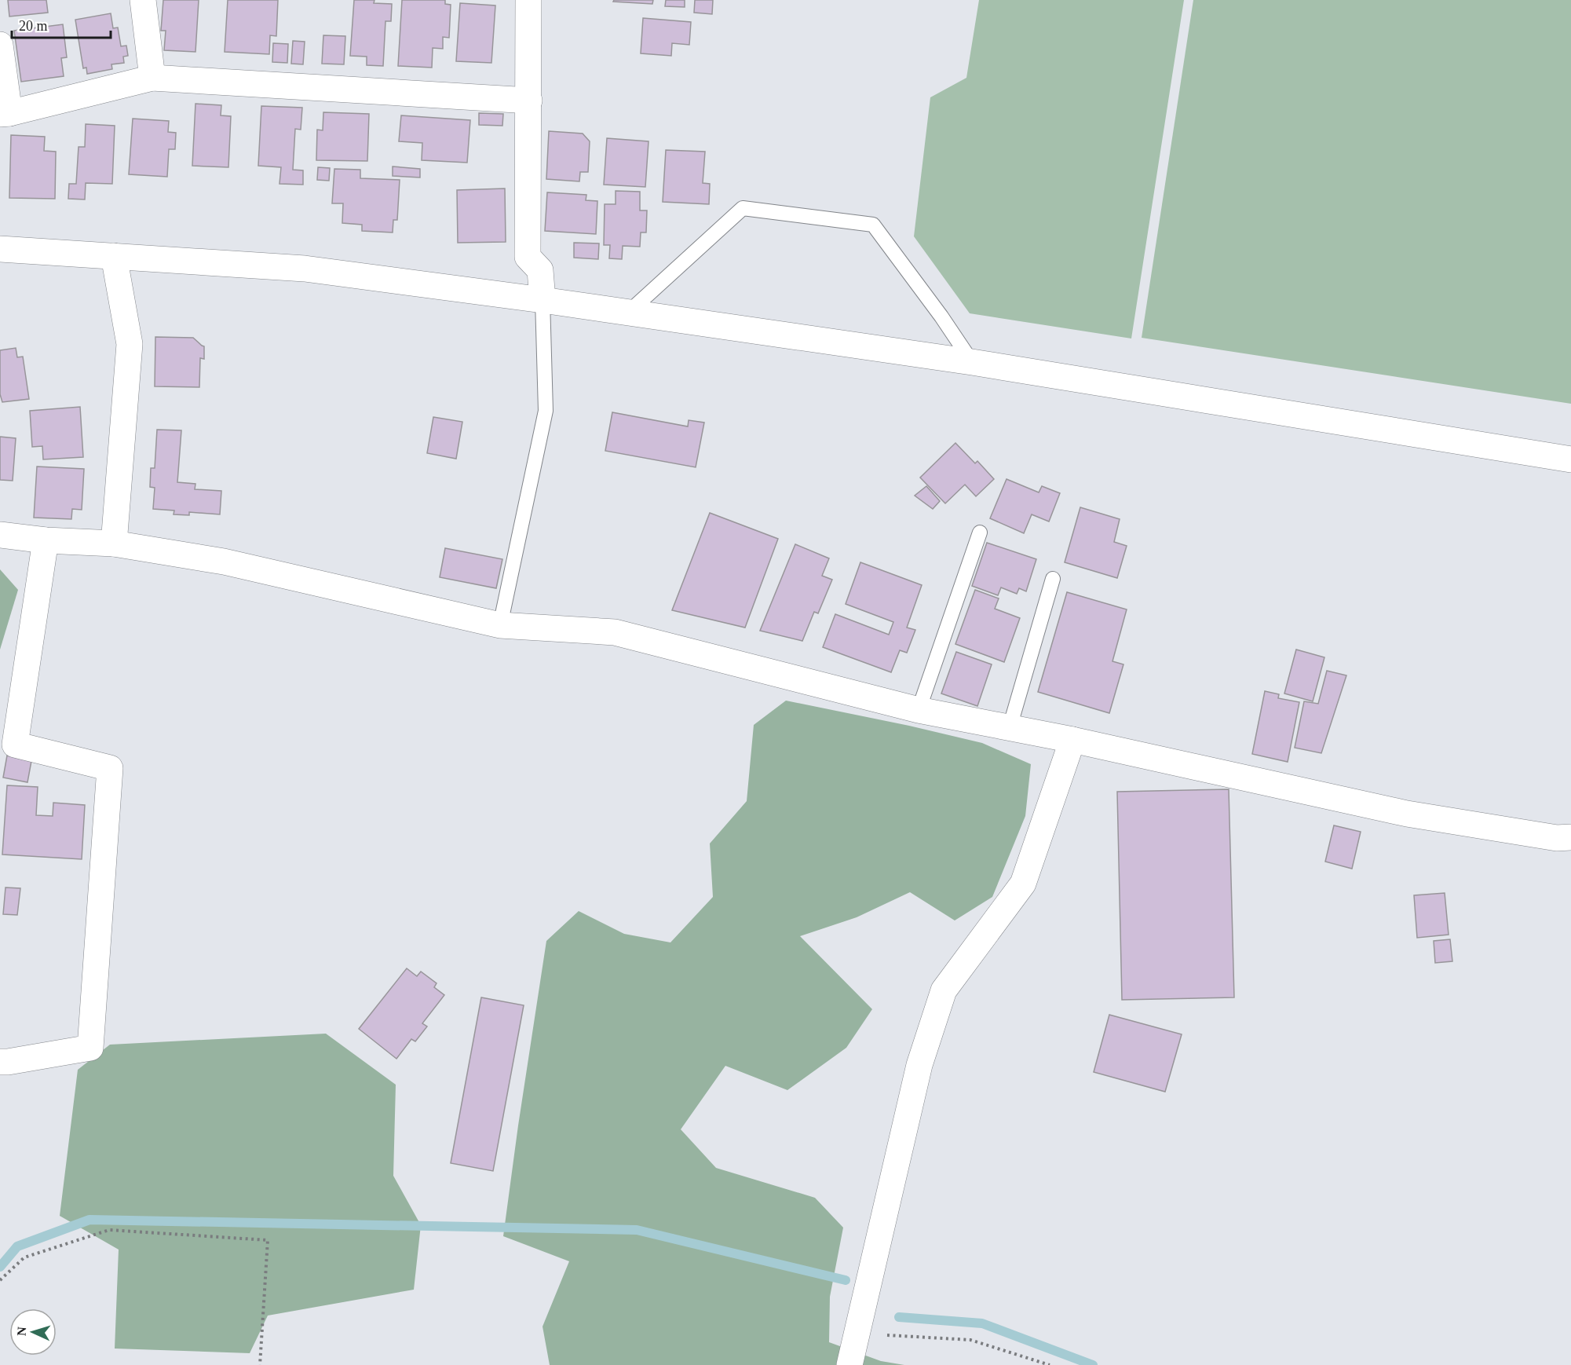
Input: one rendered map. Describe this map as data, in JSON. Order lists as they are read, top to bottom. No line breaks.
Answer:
{"scale_bar":"20 m","north":"left"}
